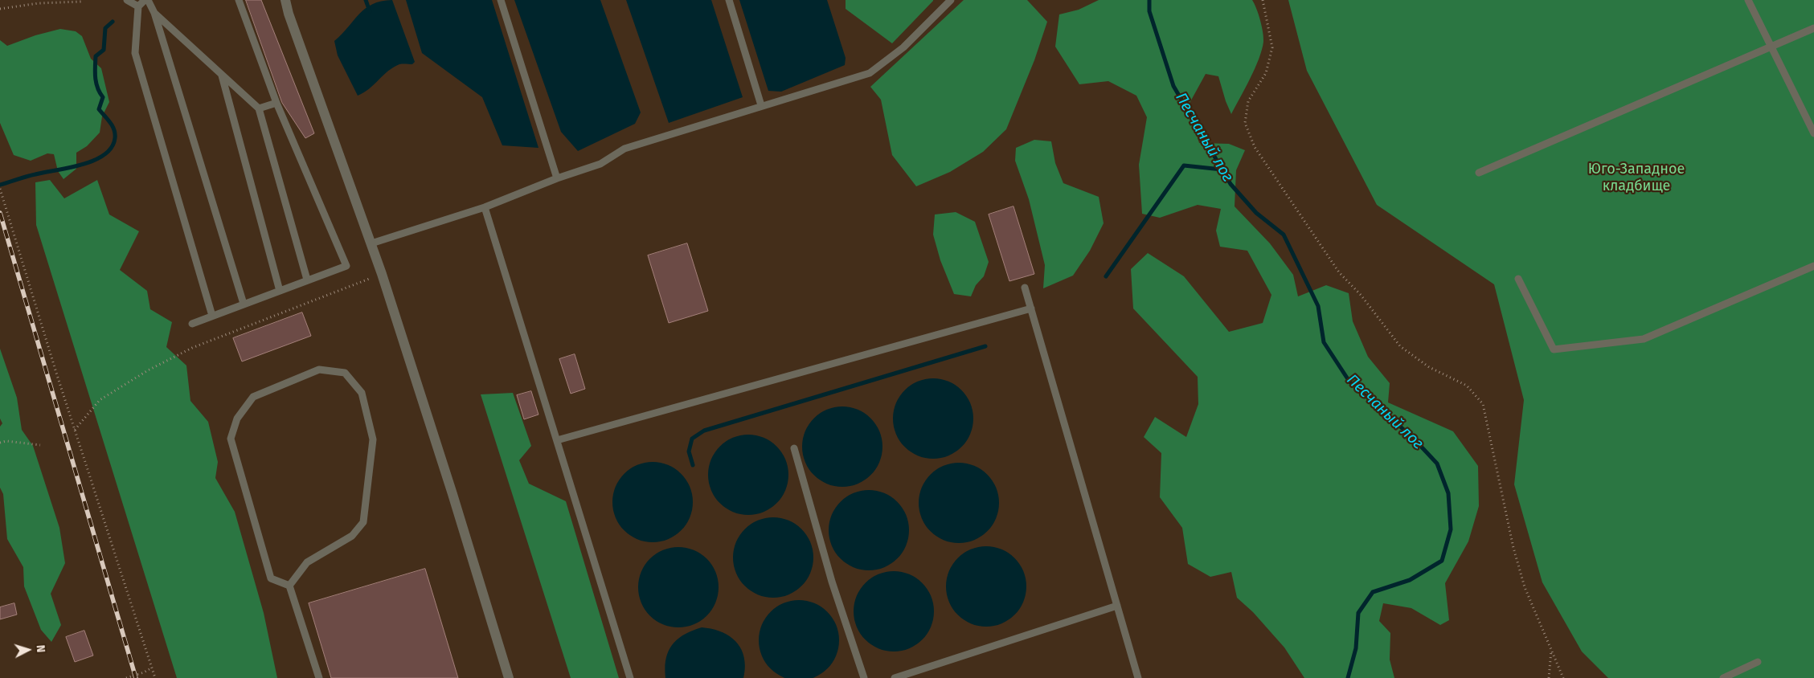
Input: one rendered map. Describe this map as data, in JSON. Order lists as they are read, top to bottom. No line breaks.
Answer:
{"water":["Песчаный лог"],"parks":["Юго-Западное кладбище"],"north":"right"}
